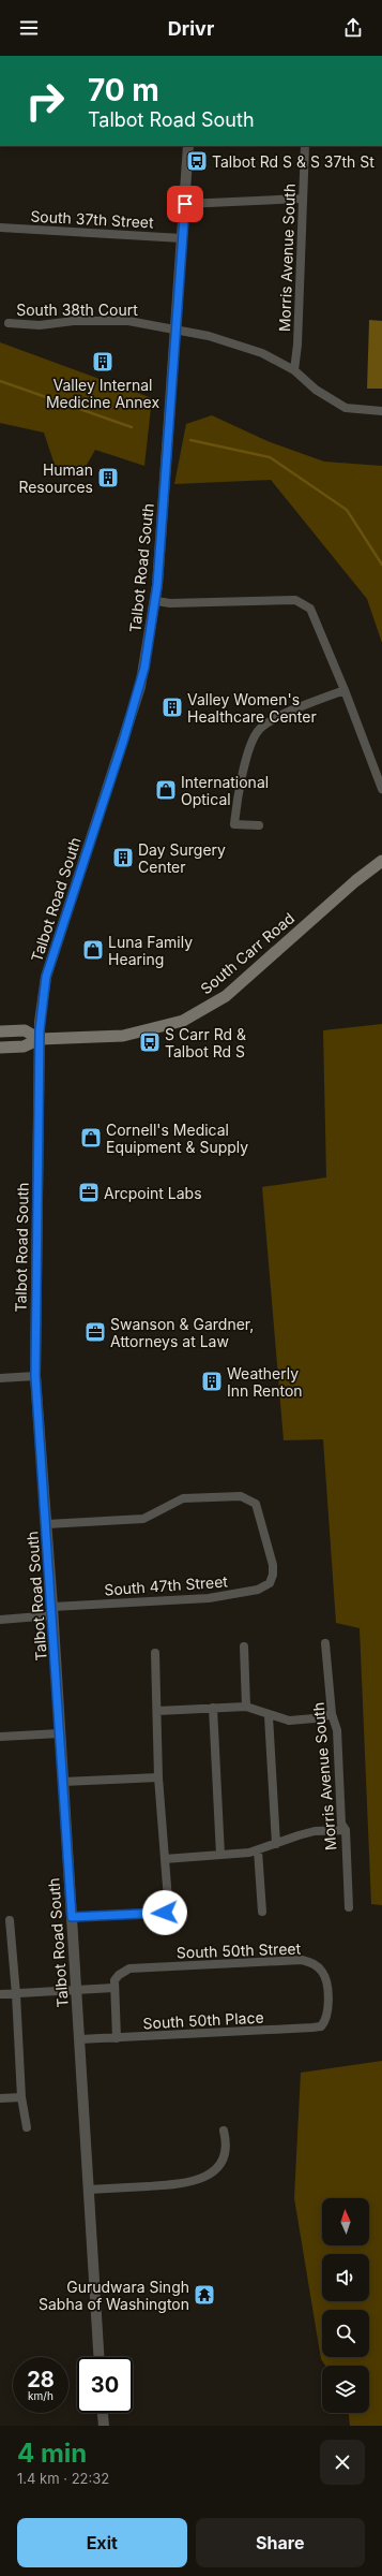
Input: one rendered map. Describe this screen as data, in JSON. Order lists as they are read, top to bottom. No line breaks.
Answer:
{"streets":{"main road":["South Carr Road"],"street":["South 37th Street","Morris Avenue South","South 38th Court","Talbot Road South","South 47th Street","South 50th Street","South 50th Place"]},"crossings":[["South 37th Street","Talbot Road South"],["Morris Avenue South","South 38th Court"],["South 38th Court","Talbot Road South"],["Talbot Road South","South Carr Road"],["Talbot Road South","South 47th Street"],["Talbot Road South","South 50th Place"],["South 50th Street","South 50th Place"]],"places":{"bus stop":["Talbot Rd S & S 37th St","S Carr Rd & Talbot Rd S"],"building":["Valley Internal Medicine Annex","Human Resources","Valley Women's Healthcare Center","Day Surgery Center","Weatherly Inn Renton"],"shop":["International Optical","Luna Family Hearing","Cornell's Medical Equipment & Supply"],"office":["Arcpoint Labs","Swanson & Gardner, Attorneys at Law"],"temple":["Gurudwara Singh Sabha of Washington"]},"north":"top","page":{"header":"Drivr","turn":["70 m","Talbot Road South"],"speed":"28 km/h","limit":"30","heading":["4 min","1.4 km · 22:32"],"buttons":["Exit","Share"]}}
